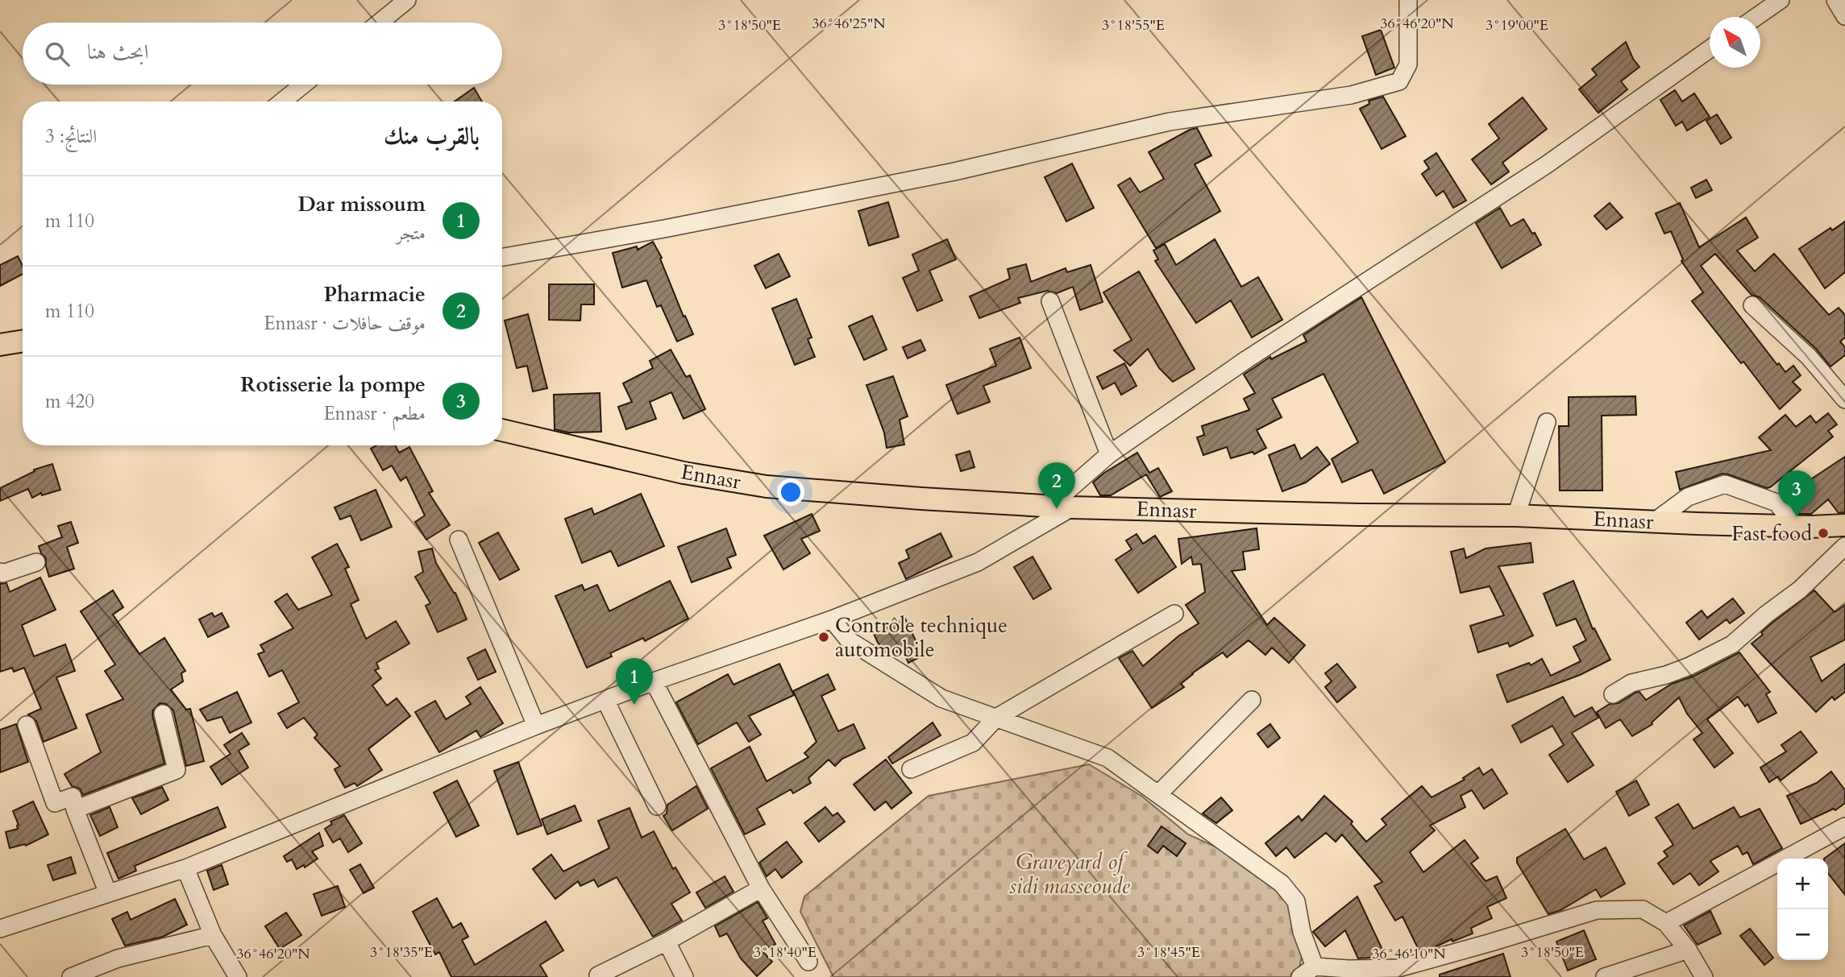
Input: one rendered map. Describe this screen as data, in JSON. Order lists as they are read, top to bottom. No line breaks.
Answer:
{"streets":{"main road":["Ennasr"]},"parks":["Graveyard of sidi masseoude"],"places":["Fast food","Contrôle technique automobile"],"north":"top left","page":{"search":"ابحث هنا","heading":["بالقرب منك","النتائج: 3"],"list":[{"mark":"1","name":"Dar missoum","note":"متجر","value":"110 m"},{"mark":"2","name":"Pharmacie","note":"موقف حافلات · Ennasr","value":"110 m"},{"mark":"3","name":"Rotisserie la pompe","note":"مطعم · Ennasr","value":"420 m"}],"pins":["2","3","1"],"map_buttons":["+","−"]},"coordinates":["36°46'25\"N","36°46'20\"N","3°18'50\"E","3°18'55\"E","3°19'00\"E","3°18'35\"E","3°18'40\"E","3°18'45\"E","36°46'10\"N"]}
